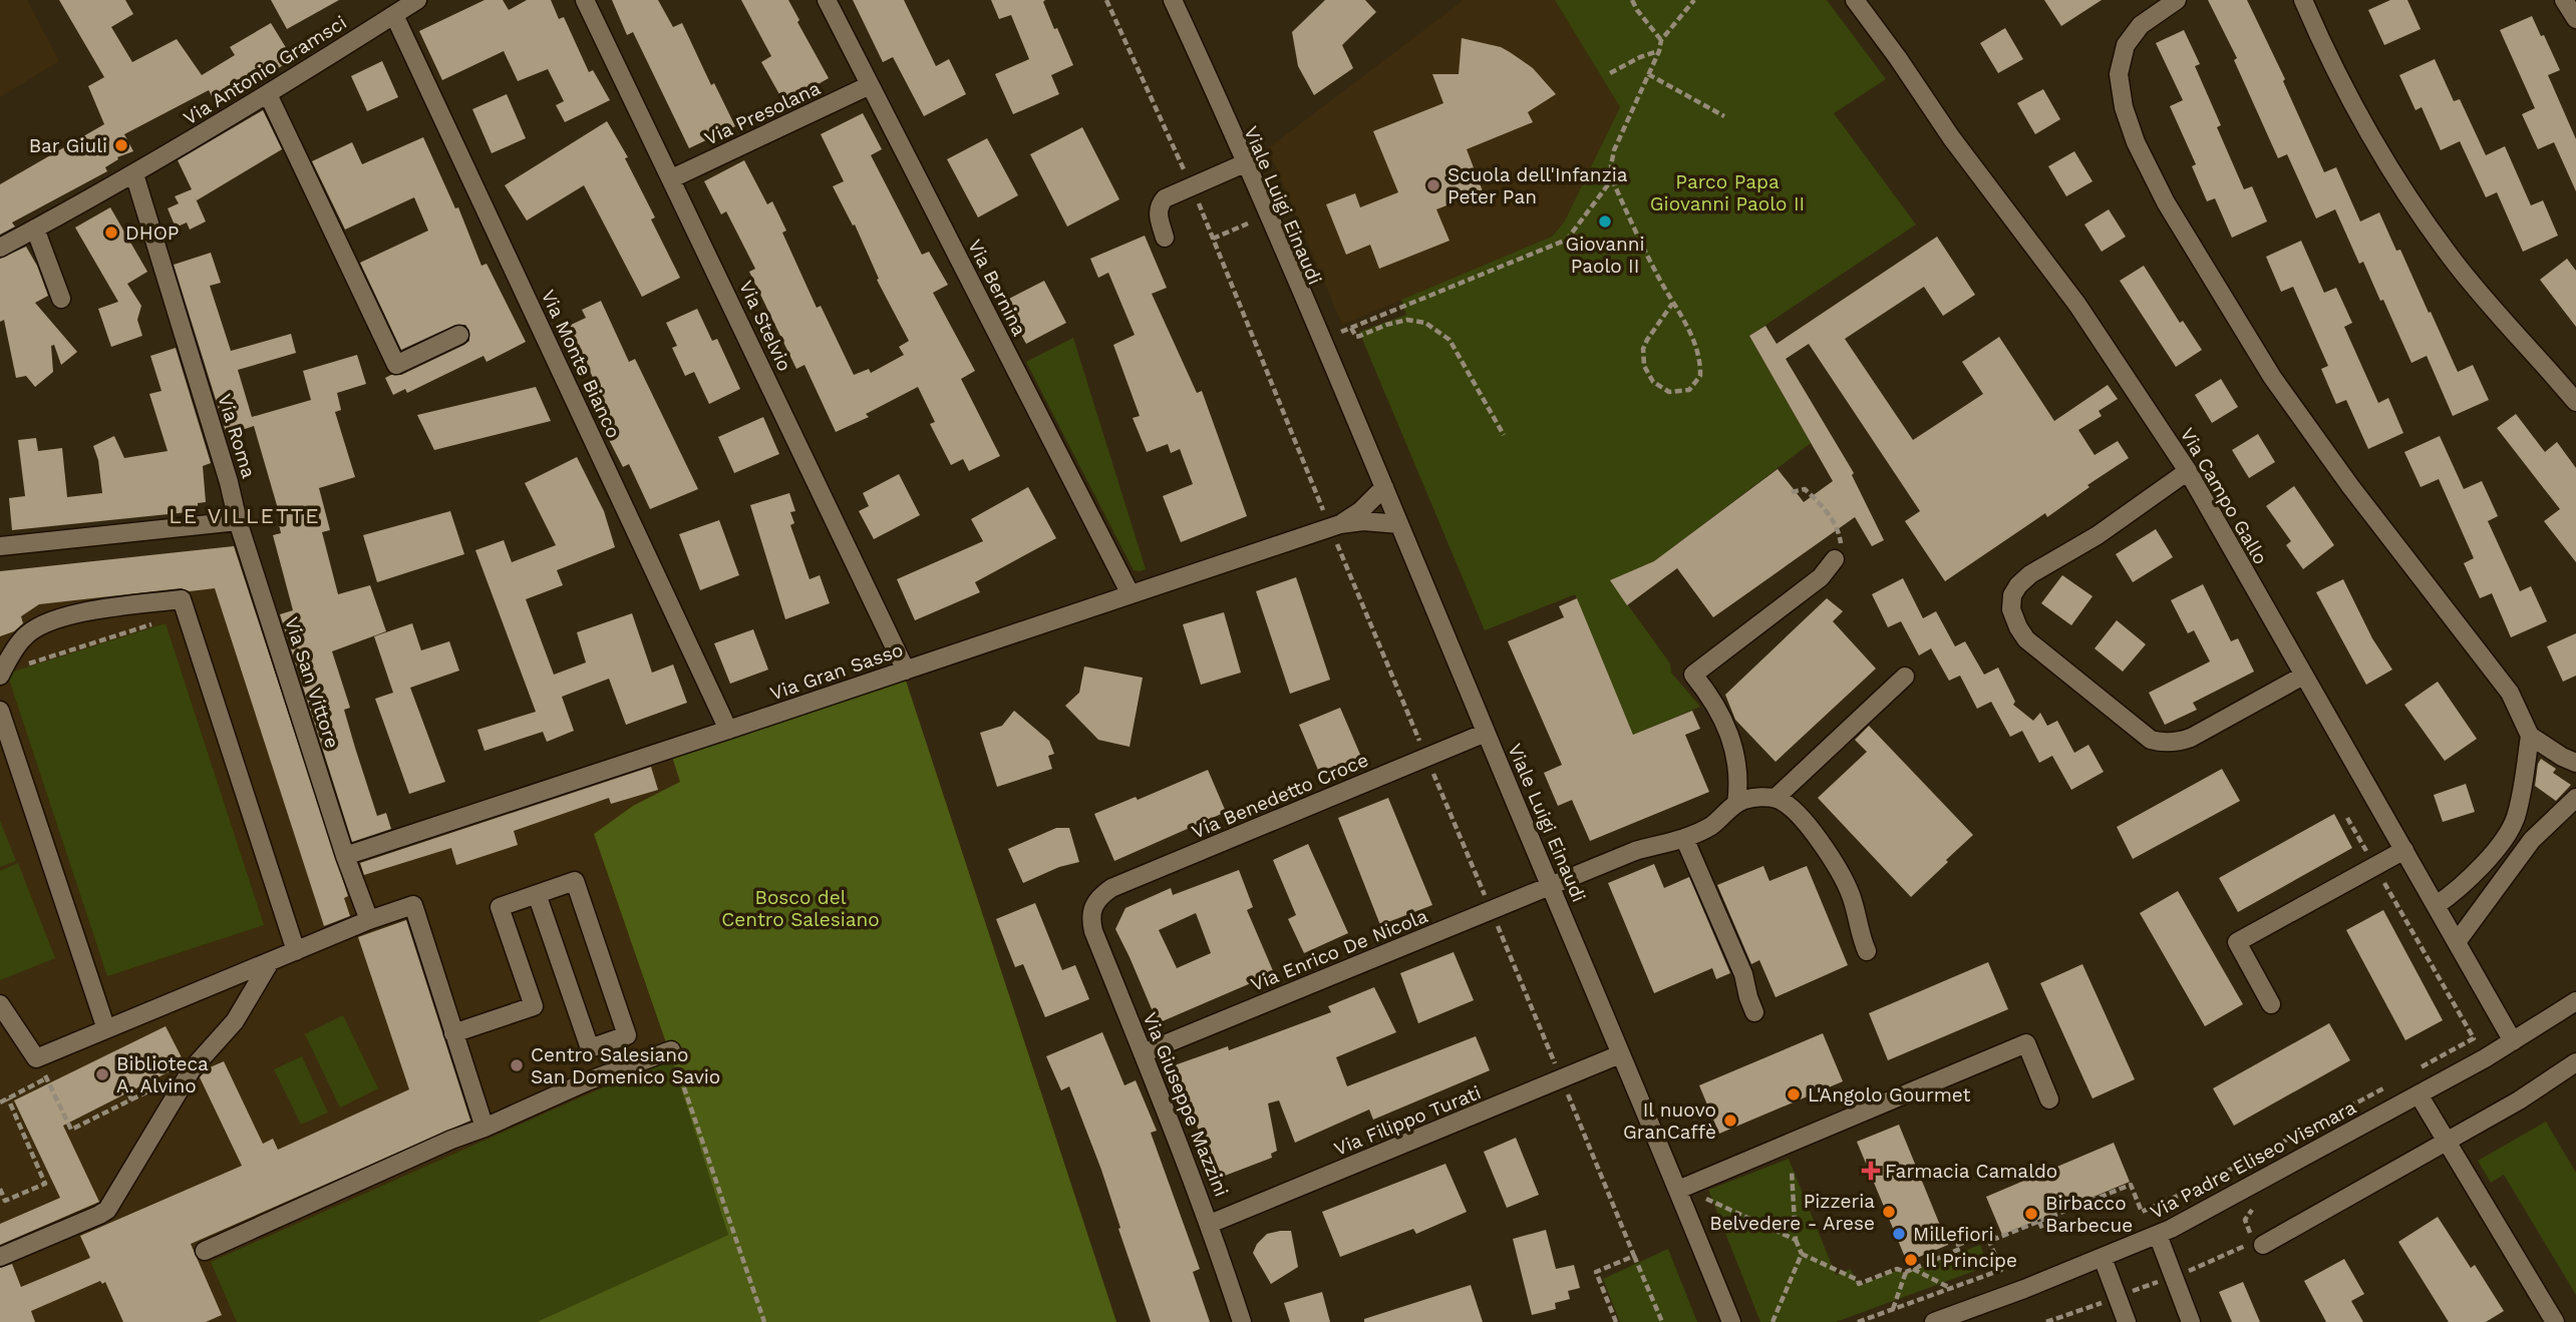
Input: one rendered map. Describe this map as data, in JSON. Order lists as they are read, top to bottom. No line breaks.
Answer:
{"streets":{"street":["Via Antonio Gramsci","Via Presolana","Viale Luigi Einaudi","Via Bernina","Via Stelvio","Via Monte Bianco","Via Roma","Via Campo Gallo","Via Gran Sasso","Via San Vittore","Via Benedetto Croce","Via Enrico De Nicola","Via Giuseppe Mazzini","Via Filippo Turati","Via Padre Eliseo Vismara"]},"crossings":[["Via Antonio Gramsci","Via Monte Bianco"],["Via Antonio Gramsci","Via Roma"],["Via Presolana","Via Bernina"],["Via Presolana","Via Stelvio"],["Viale Luigi Einaudi","Via Gran Sasso"],["Viale Luigi Einaudi","Via Benedetto Croce"],["Viale Luigi Einaudi","Via Enrico De Nicola"],["Viale Luigi Einaudi","Via Filippo Turati"],["Via Bernina","Via Gran Sasso"],["Via Stelvio","Via Gran Sasso"],["Via Monte Bianco","Via Gran Sasso"],["Via Roma","Via San Vittore"],["Via Campo Gallo","Via Padre Eliseo Vismara"],["Via Gran Sasso","Via San Vittore"],["Via Benedetto Croce","Via Giuseppe Mazzini"],["Via Enrico De Nicola","Via Giuseppe Mazzini"],["Via Giuseppe Mazzini","Via Filippo Turati"]],"districts":["LE VILLETTE"],"parks":["Parco Papa Giovanni Paolo II","Bosco del Centro Salesiano"],"places":{"other":["Bar Giuli","Scuola dell'Infanzia Peter Pan","Giovanni Paolo II","DHOP","Centro Salesiano San Domenico Savio","Biblioteca A. Alvino","L'Angolo Gourmet","Il nuovo GranCaffè","Pizzeria Belvedere - Arese","Birbacco Barbecue","Millefiori","Il Principe"],"health":["Farmacia Camaldo"]}}
